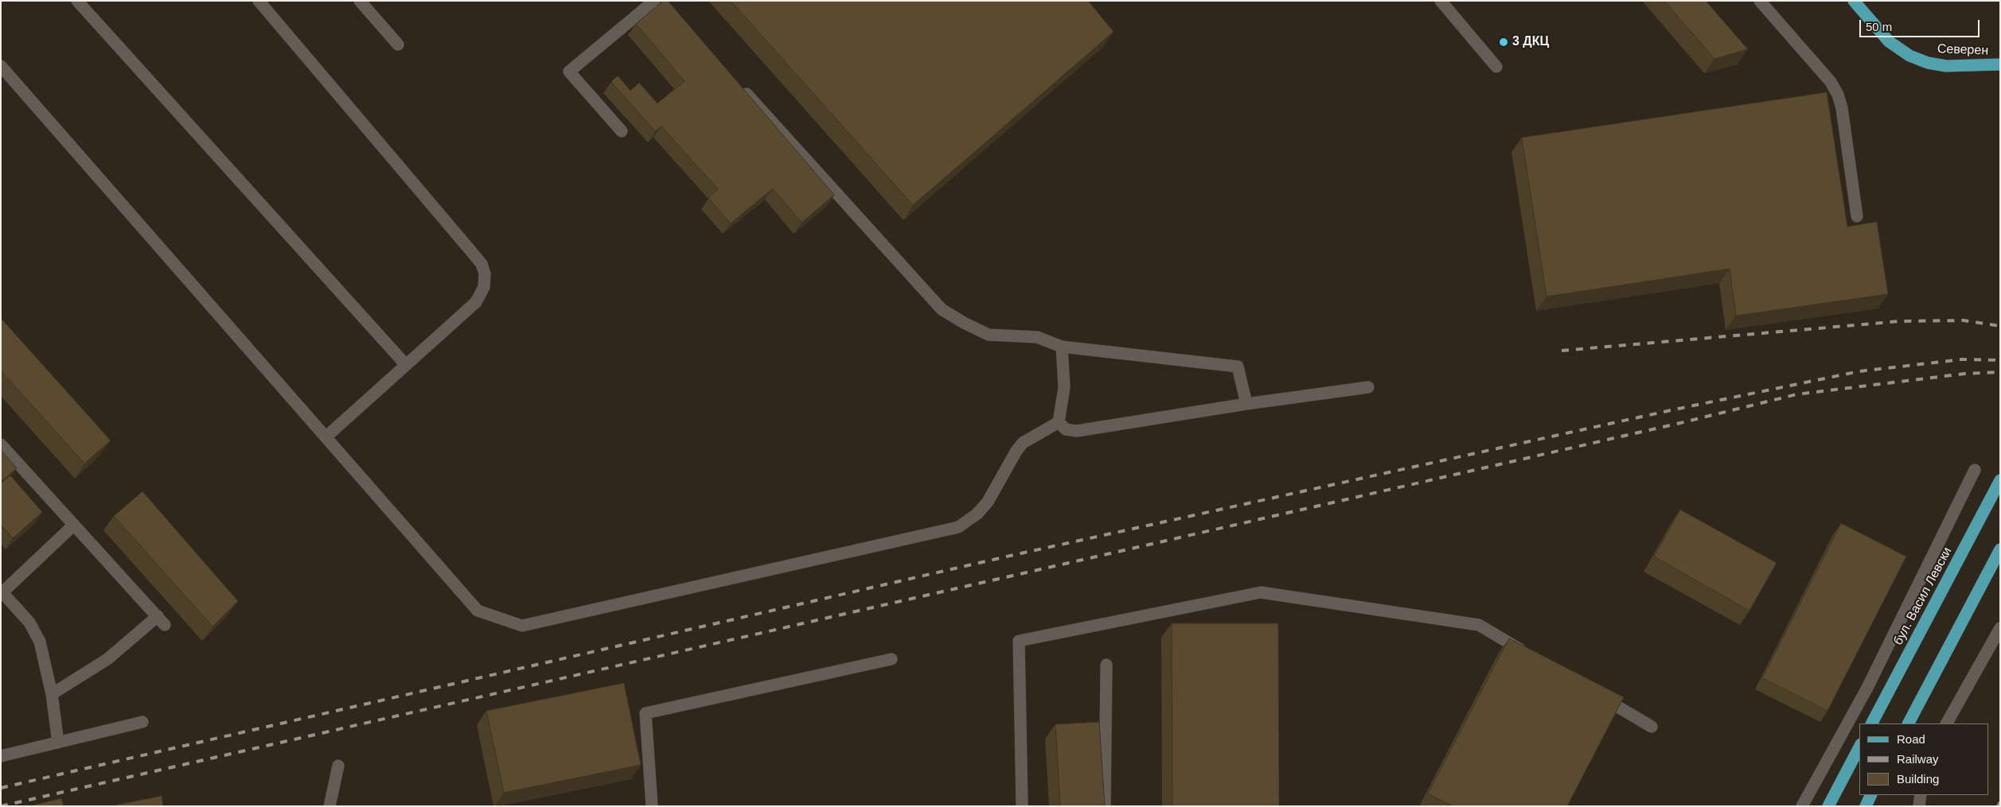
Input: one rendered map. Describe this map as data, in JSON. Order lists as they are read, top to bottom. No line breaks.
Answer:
{"streets":{"main road":["Северен","бул. Васил Левски"]},"places":["3 ДКЦ"],"legend":["Road","Railway","Building"],"scale_bar":"50 m"}
